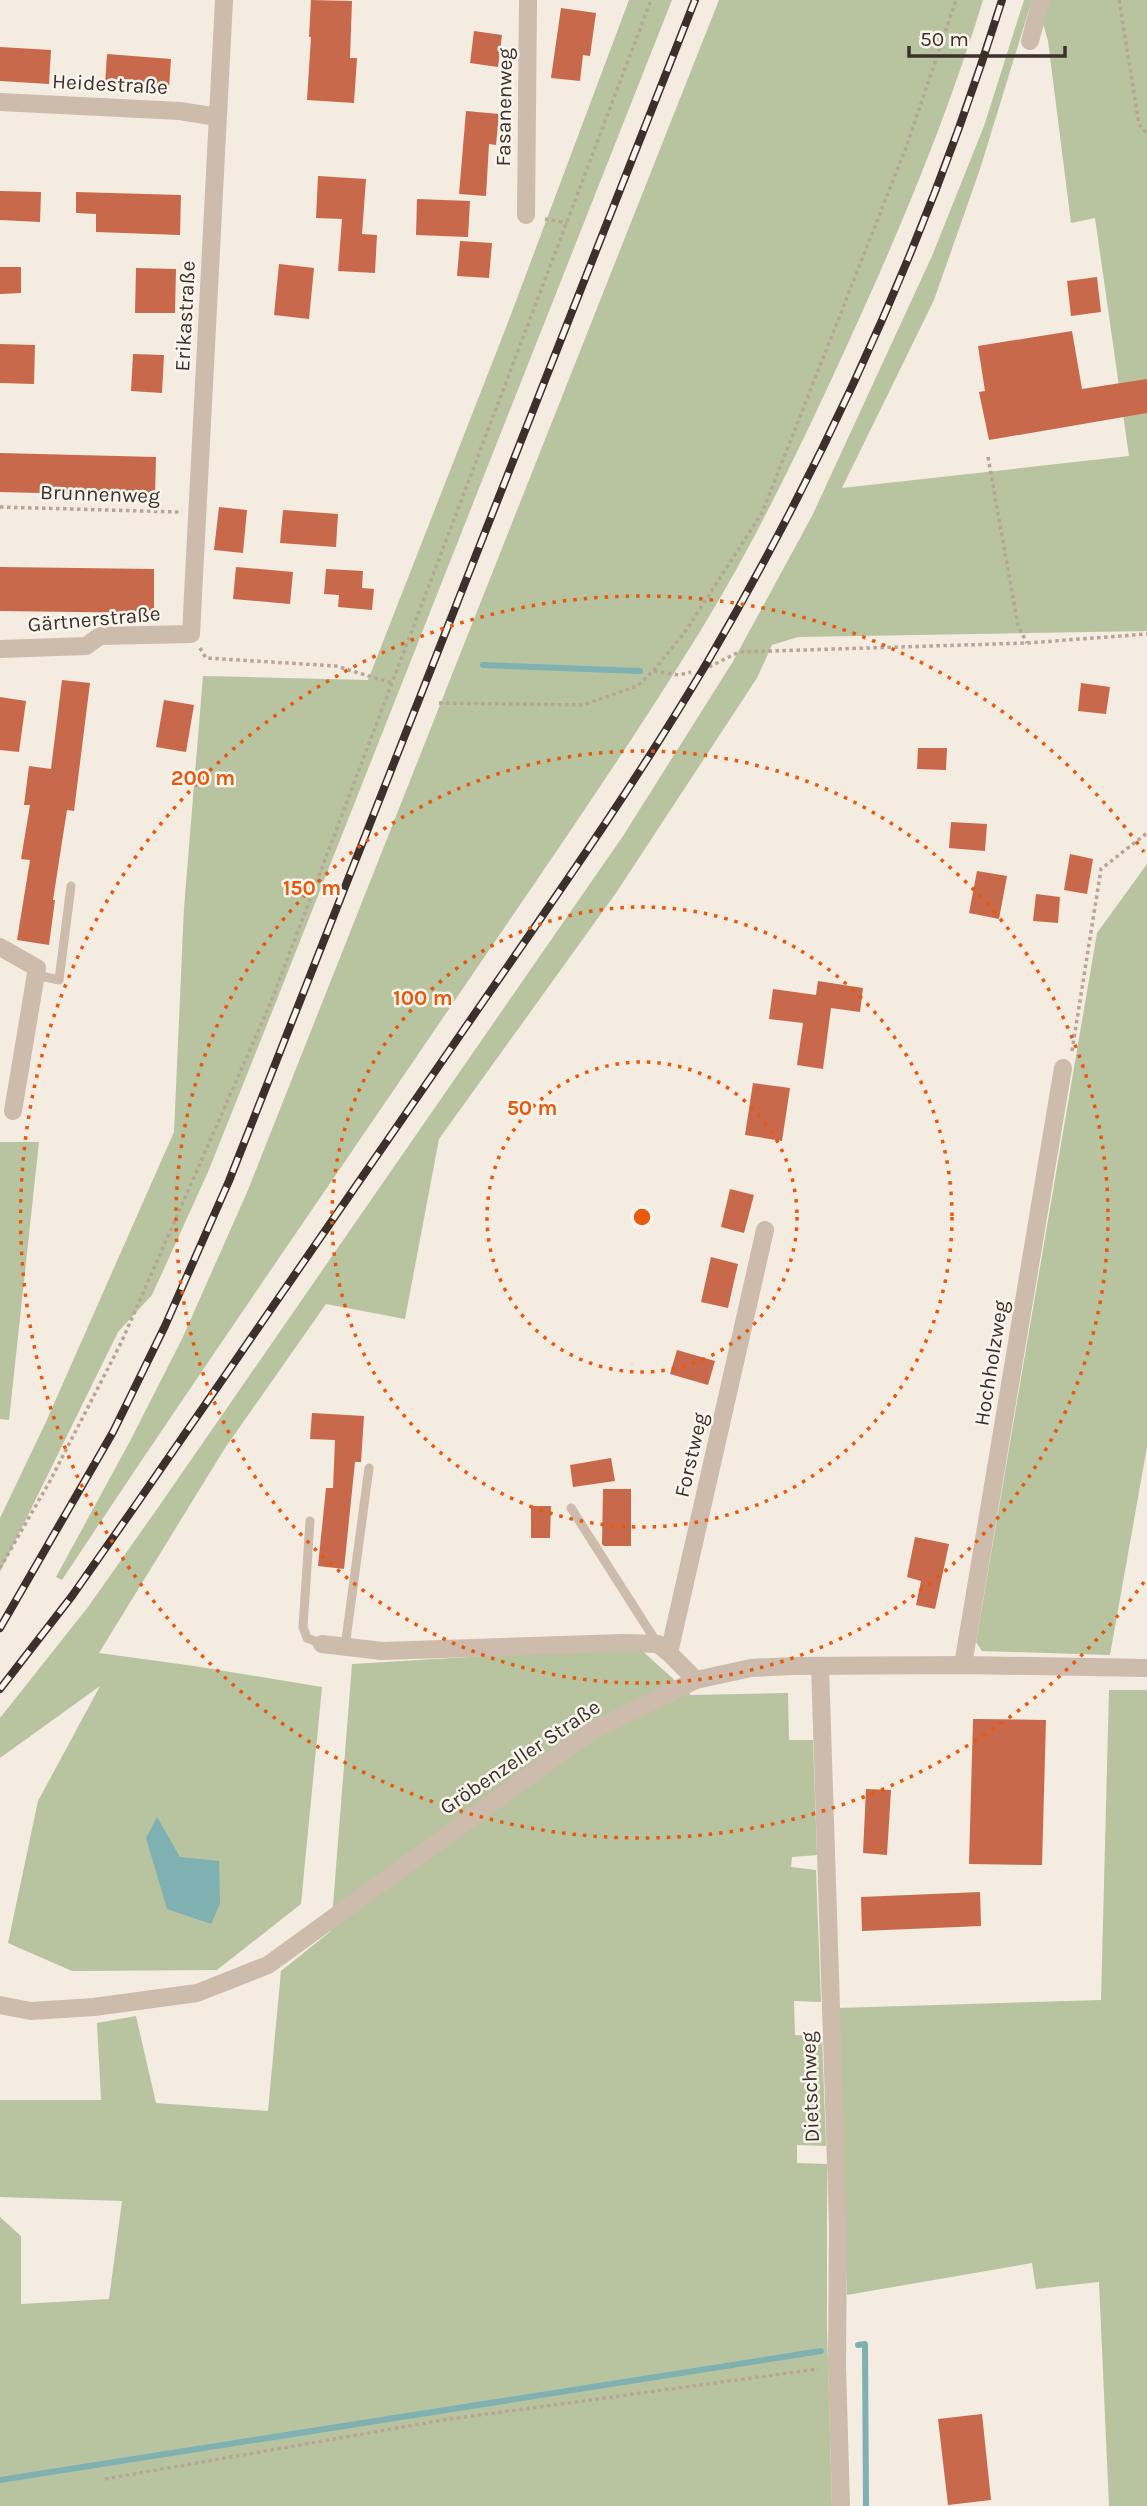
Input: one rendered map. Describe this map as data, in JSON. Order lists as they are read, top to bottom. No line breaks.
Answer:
{"streets":{"street":["Heidestraße","Fasanenweg","Erikastraße","Gärtnerstraße","Hochholzweg","Forstweg","Gröbenzeller Straße","Dietschweg"],"path":["Brunnenweg"]},"crossings":[["Heidestraße","Erikastraße"],["Erikastraße","Brunnenweg"],["Erikastraße","Gärtnerstraße"],["Hochholzweg","Gröbenzeller Straße"],["Gröbenzeller Straße","Dietschweg"]],"scale_bar":"50 m","rings":["200 m","150 m","100 m","50 m"]}
